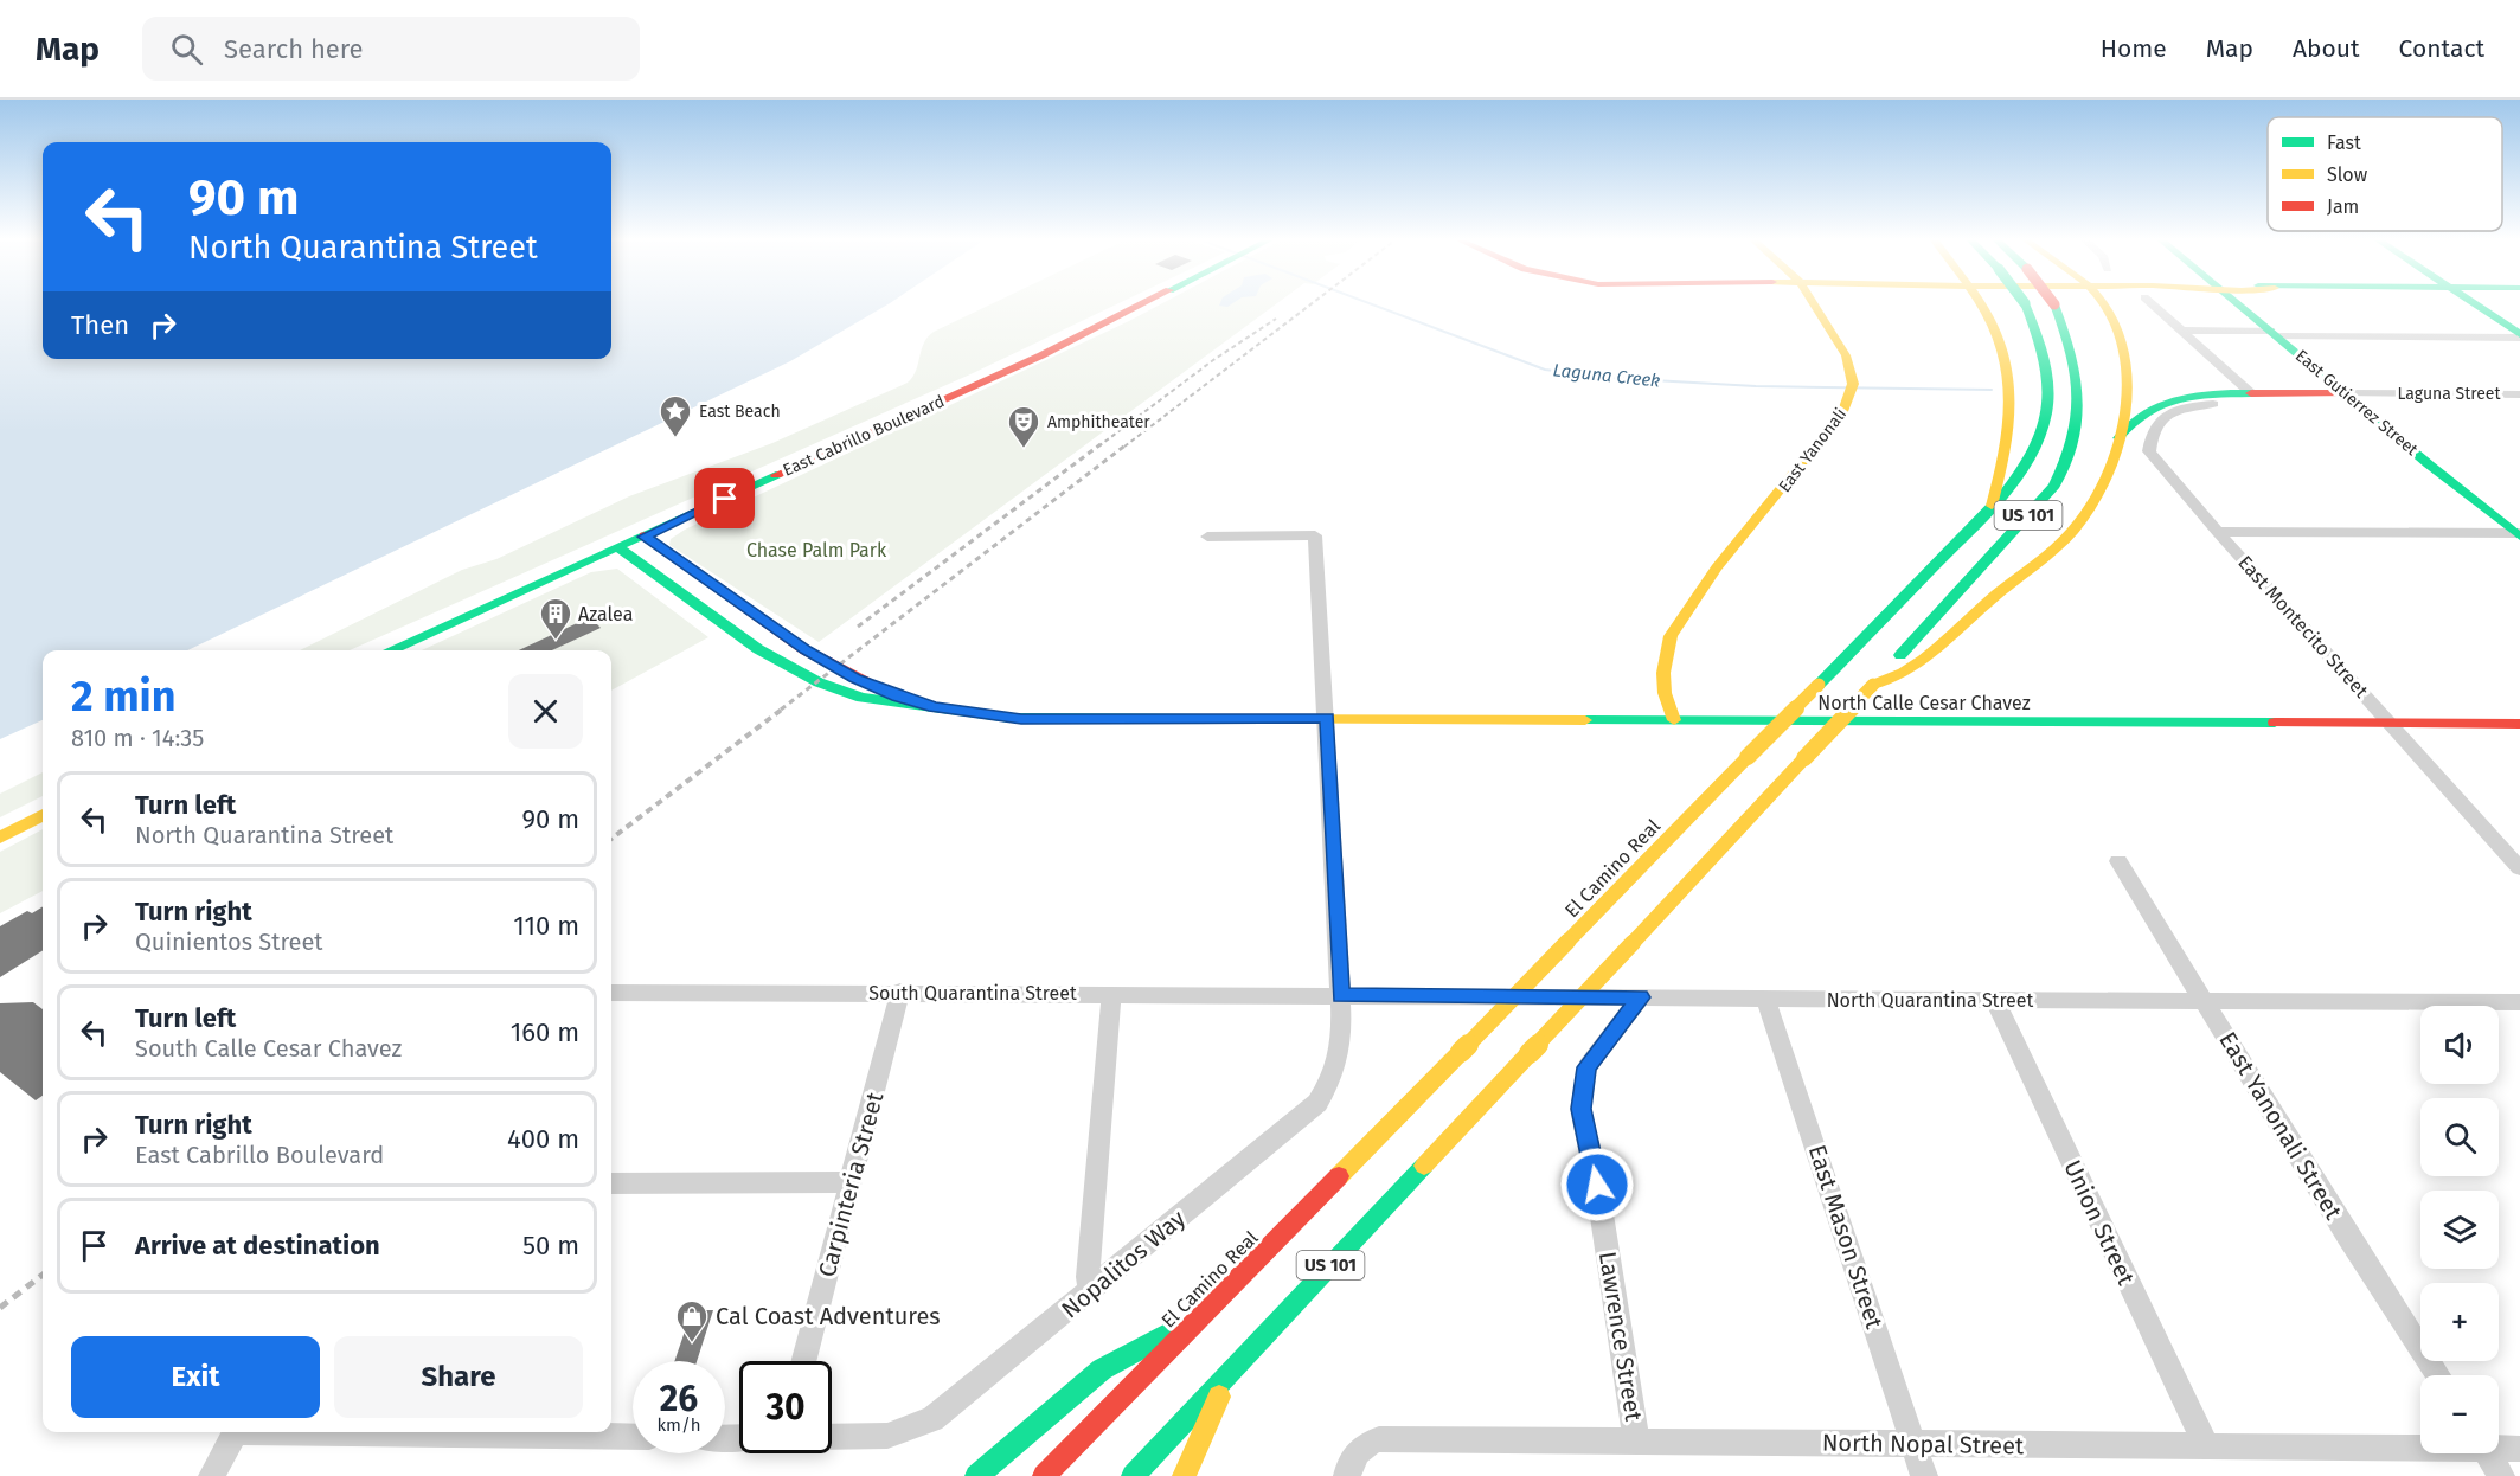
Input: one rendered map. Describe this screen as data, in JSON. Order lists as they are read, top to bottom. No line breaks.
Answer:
{"streets":{"main road":["Laguna Street","East Gutierrez Street","East Cabrillo Boulevard","East Yanonali","US 101","North Calle Cesar Chavez","El Camino Real"],"street":["East Montecito Street","South Quarantina Street","North Quarantina Street","East Yanonali Street","Carpinteria Street","Union Street","East Mason Street","Nopalitos Way","Lawrence Street","North Nopal Street"]},"crossings":[["Laguna Street","East Gutierrez Street"],["East Yanonali","North Calle Cesar Chavez"],["East Montecito Street","North Calle Cesar Chavez"],["North Calle Cesar Chavez","Nopalitos Way"],["South Quarantina Street","North Quarantina Street"],["South Quarantina Street","Carpinteria Street"],["South Quarantina Street","Nopalitos Way"],["North Quarantina Street","East Yanonali Street"],["North Quarantina Street","Union Street"],["North Quarantina Street","East Mason Street"],["North Quarantina Street","Nopalitos Way"],["North Quarantina Street","Lawrence Street"],["Union Street","North Nopal Street"],["East Mason Street","North Nopal Street"],["Lawrence Street","North Nopal Street"]],"water":["Laguna Creek"],"parks":["Chase Palm Park"],"places":{"place":["East Beach"],"theatre":["Amphitheater"],"building":["Azalea"],"shop":["Cal Coast Adventures"]},"legend":["Fast","Slow","Jam"],"page":{"header":"Map","search":"Search here","nav":["Home","Map","About","Contact"],"turn":["90 m","North Quarantina Street"],"then":"Then","heading":["2 min","810 m · 14:35"],"list":[{"name":"Turn left","note":"North Quarantina Street","value":"90 m"},{"name":"Turn right","note":"Quinientos Street","value":"110 m"},{"name":"Turn left","note":"South Calle Cesar Chavez","value":"160 m"},{"name":"Turn right","note":"East Cabrillo Boulevard","value":"400 m"},{"name":"Arrive at destination","value":"50 m"}],"map_buttons":["+","−"],"buttons":["Exit","Share"],"speed":"26 km/h","limit":"30"}}
